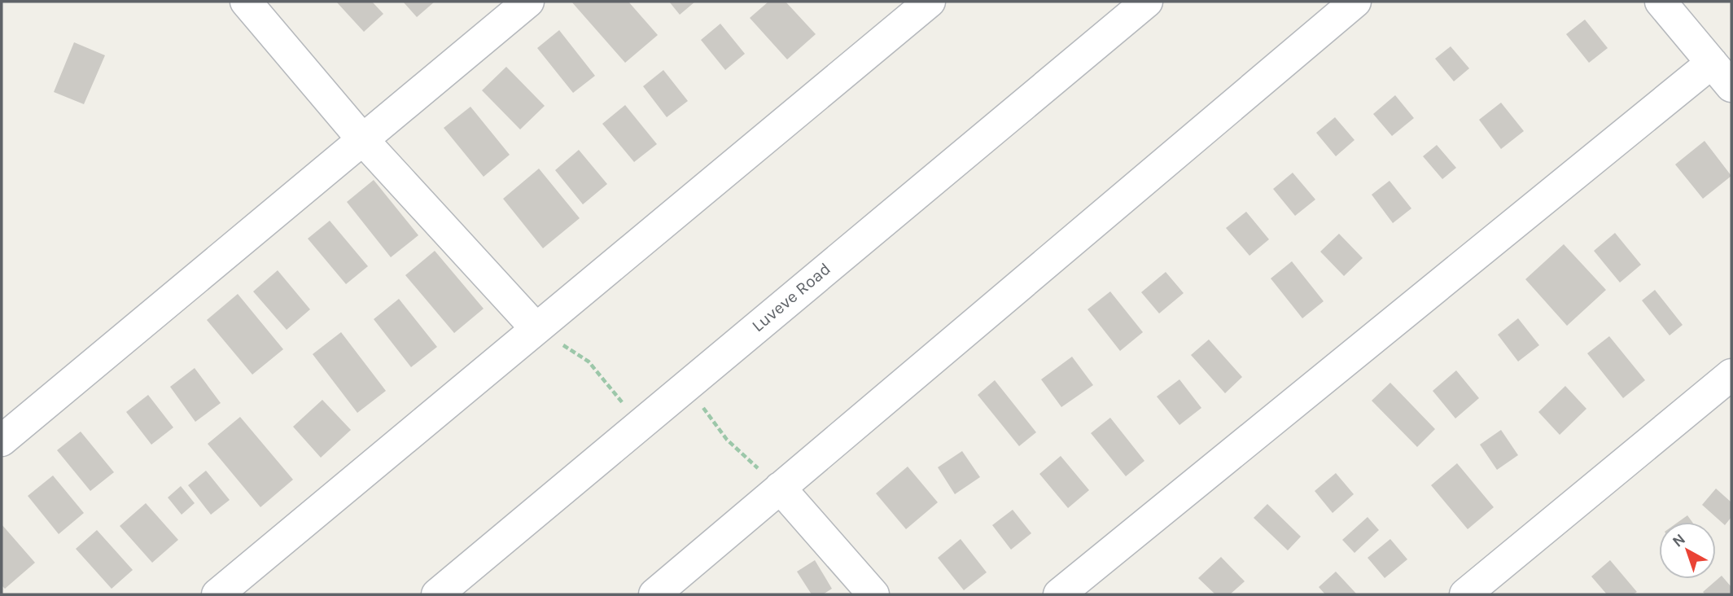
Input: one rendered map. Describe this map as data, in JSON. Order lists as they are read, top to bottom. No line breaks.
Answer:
{"streets":{"street":["Luveve Road"]},"north":"top left"}
